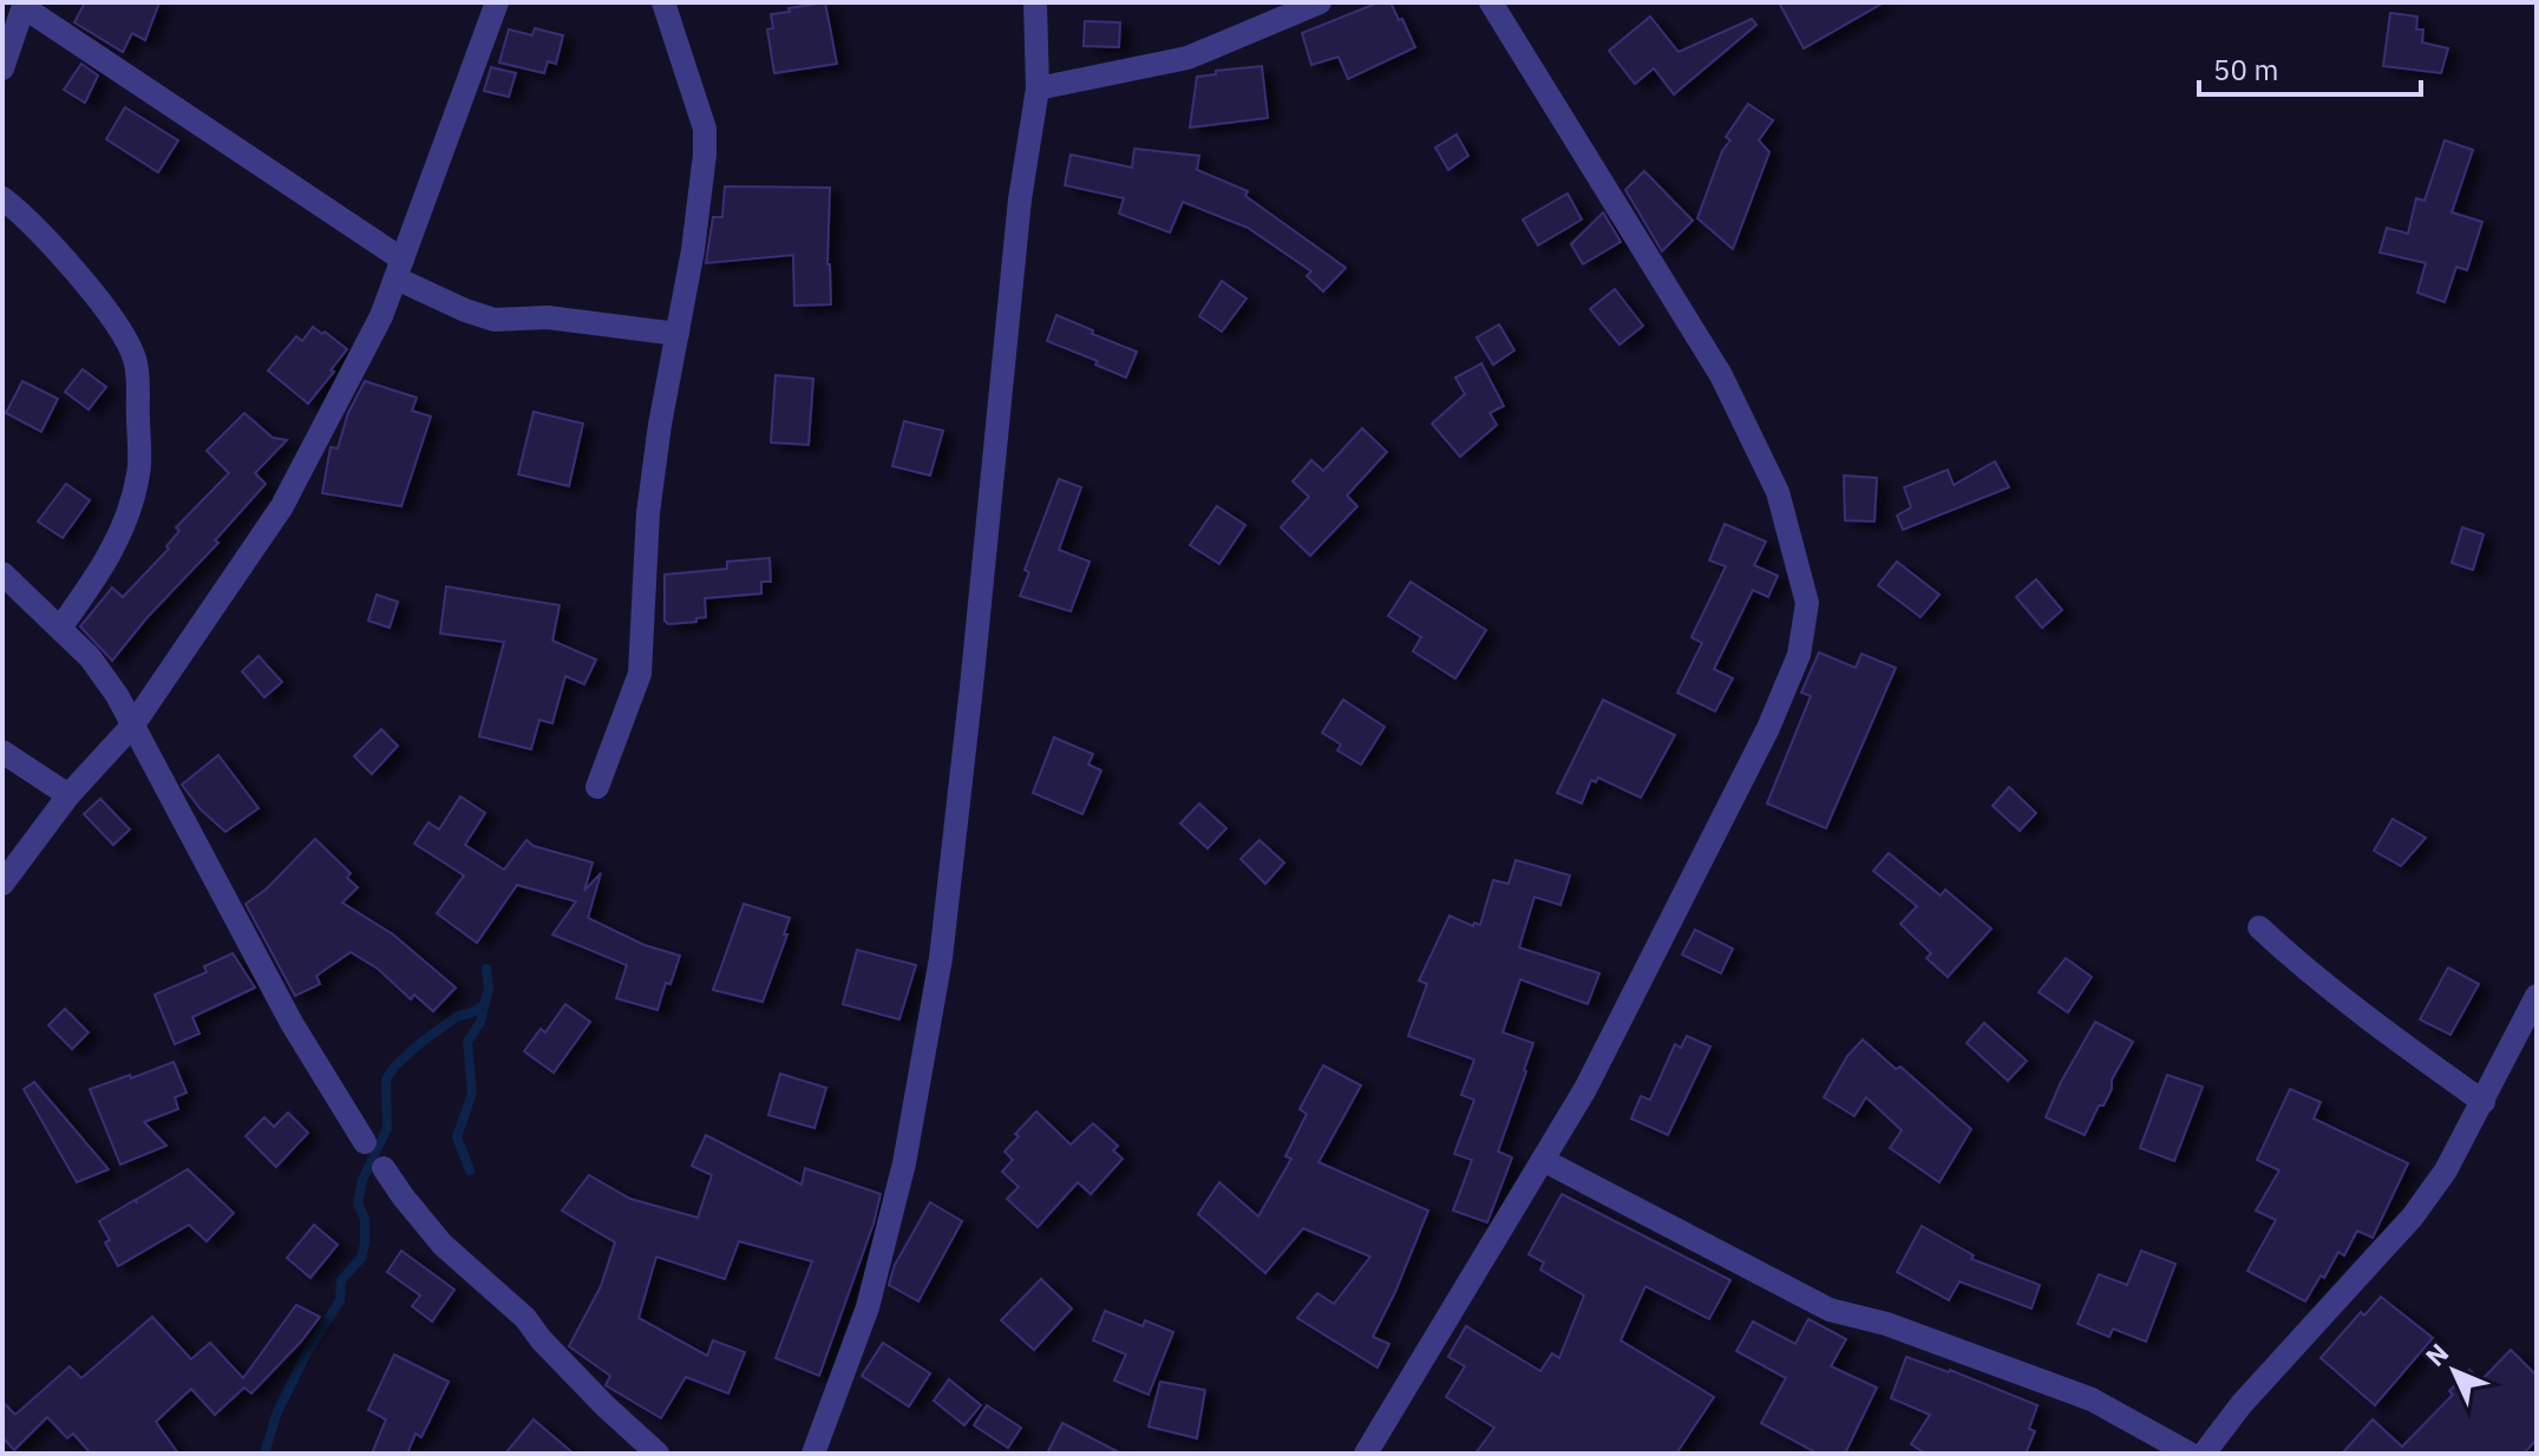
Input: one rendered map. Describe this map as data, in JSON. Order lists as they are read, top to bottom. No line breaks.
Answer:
{"scale_bar":"50 m","north":"top left"}
